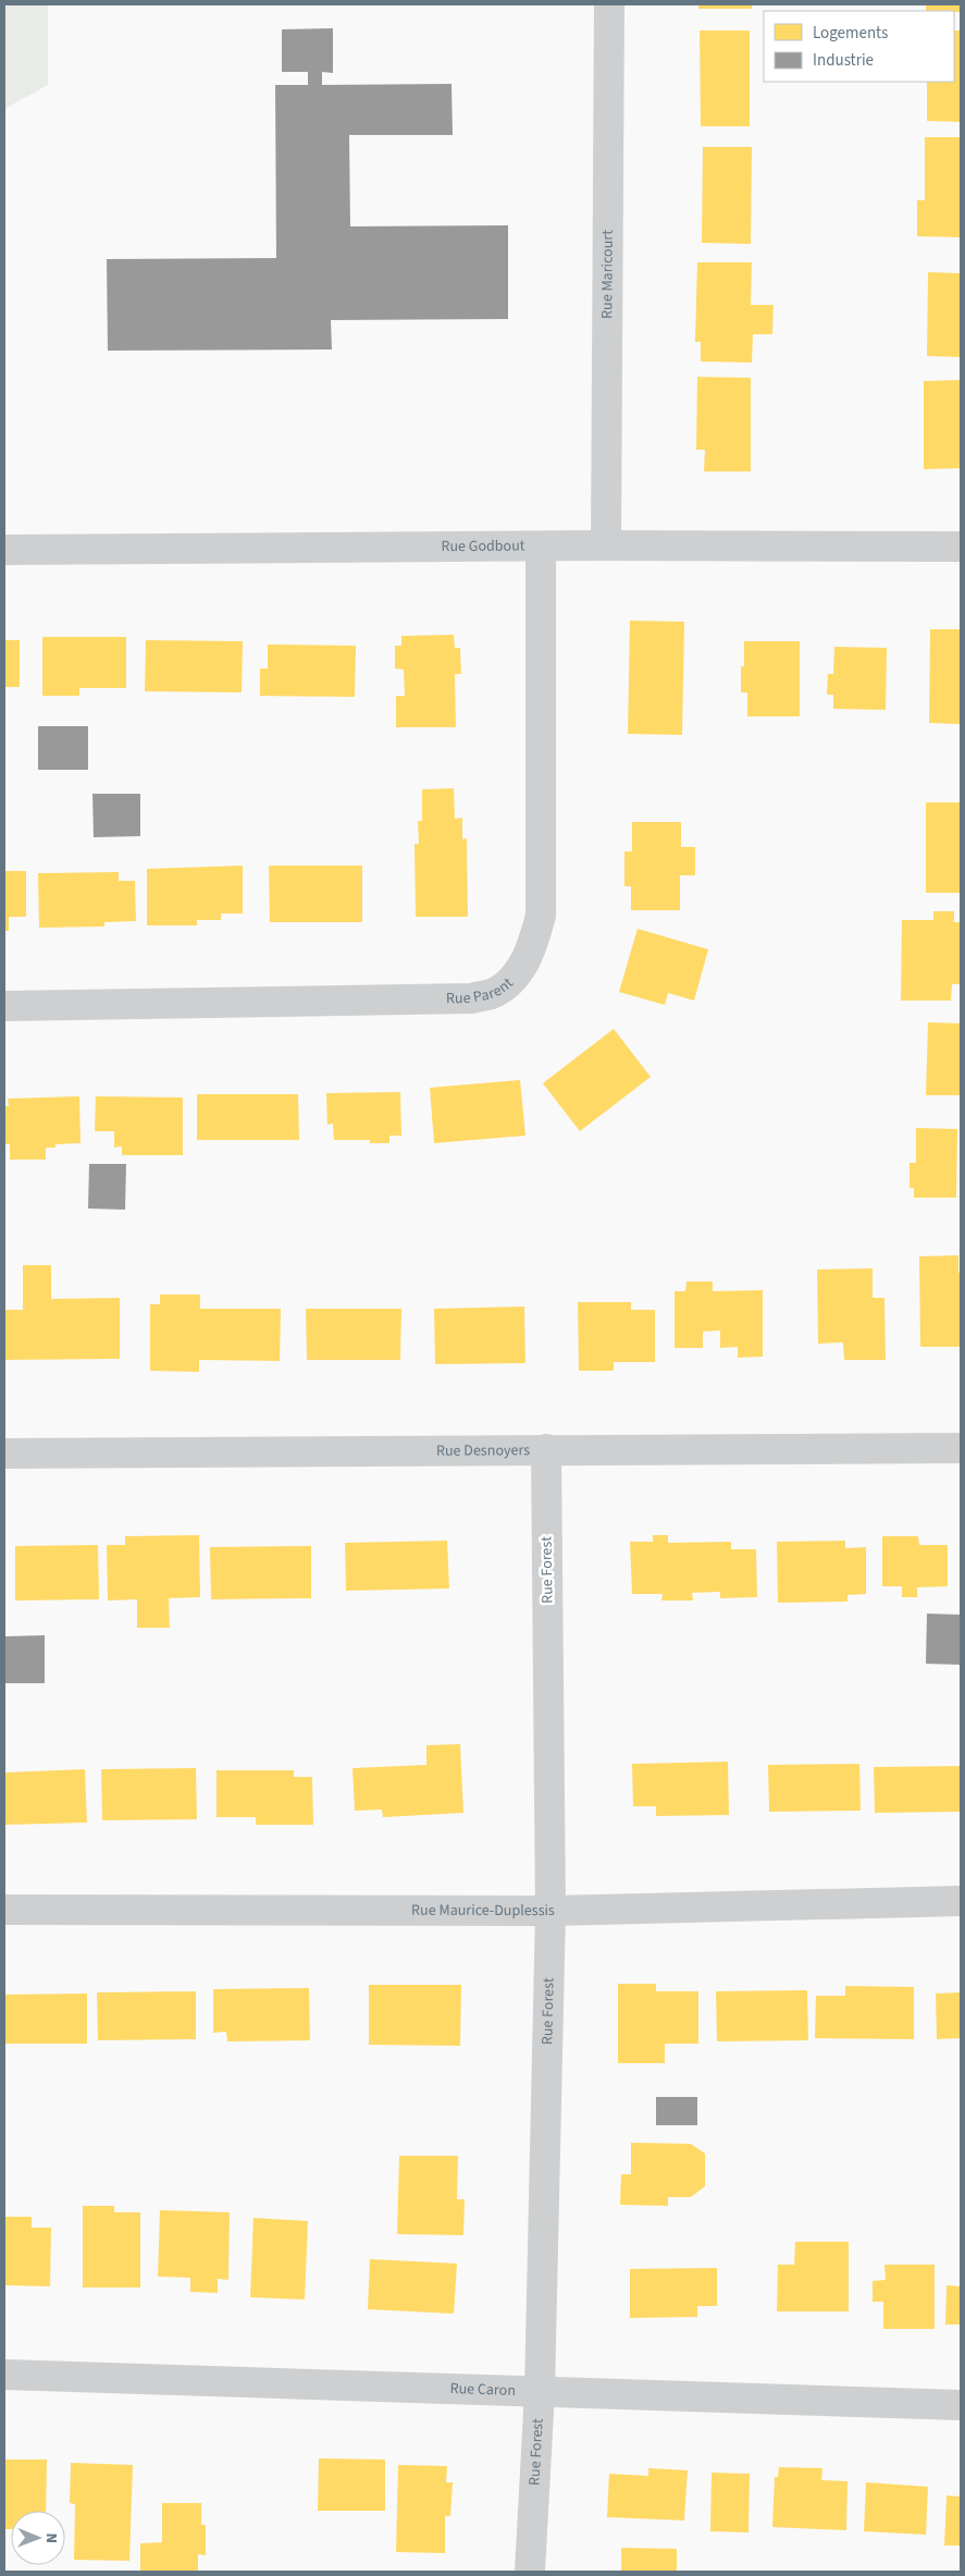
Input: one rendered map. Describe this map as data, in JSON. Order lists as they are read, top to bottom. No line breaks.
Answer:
{"streets":{"street":["Rue Maricourt","Rue Godbout","Rue Parent","Rue Desnoyers","Rue Forest","Rue Maurice-Duplessis","Rue Caron"]},"crossings":[["Rue Maricourt","Rue Godbout"],["Rue Godbout","Rue Parent"],["Rue Desnoyers","Rue Forest"],["Rue Forest","Rue Maurice-Duplessis"],["Rue Forest","Rue Caron"]],"legend":["Logements","Industrie"],"north":"right"}
